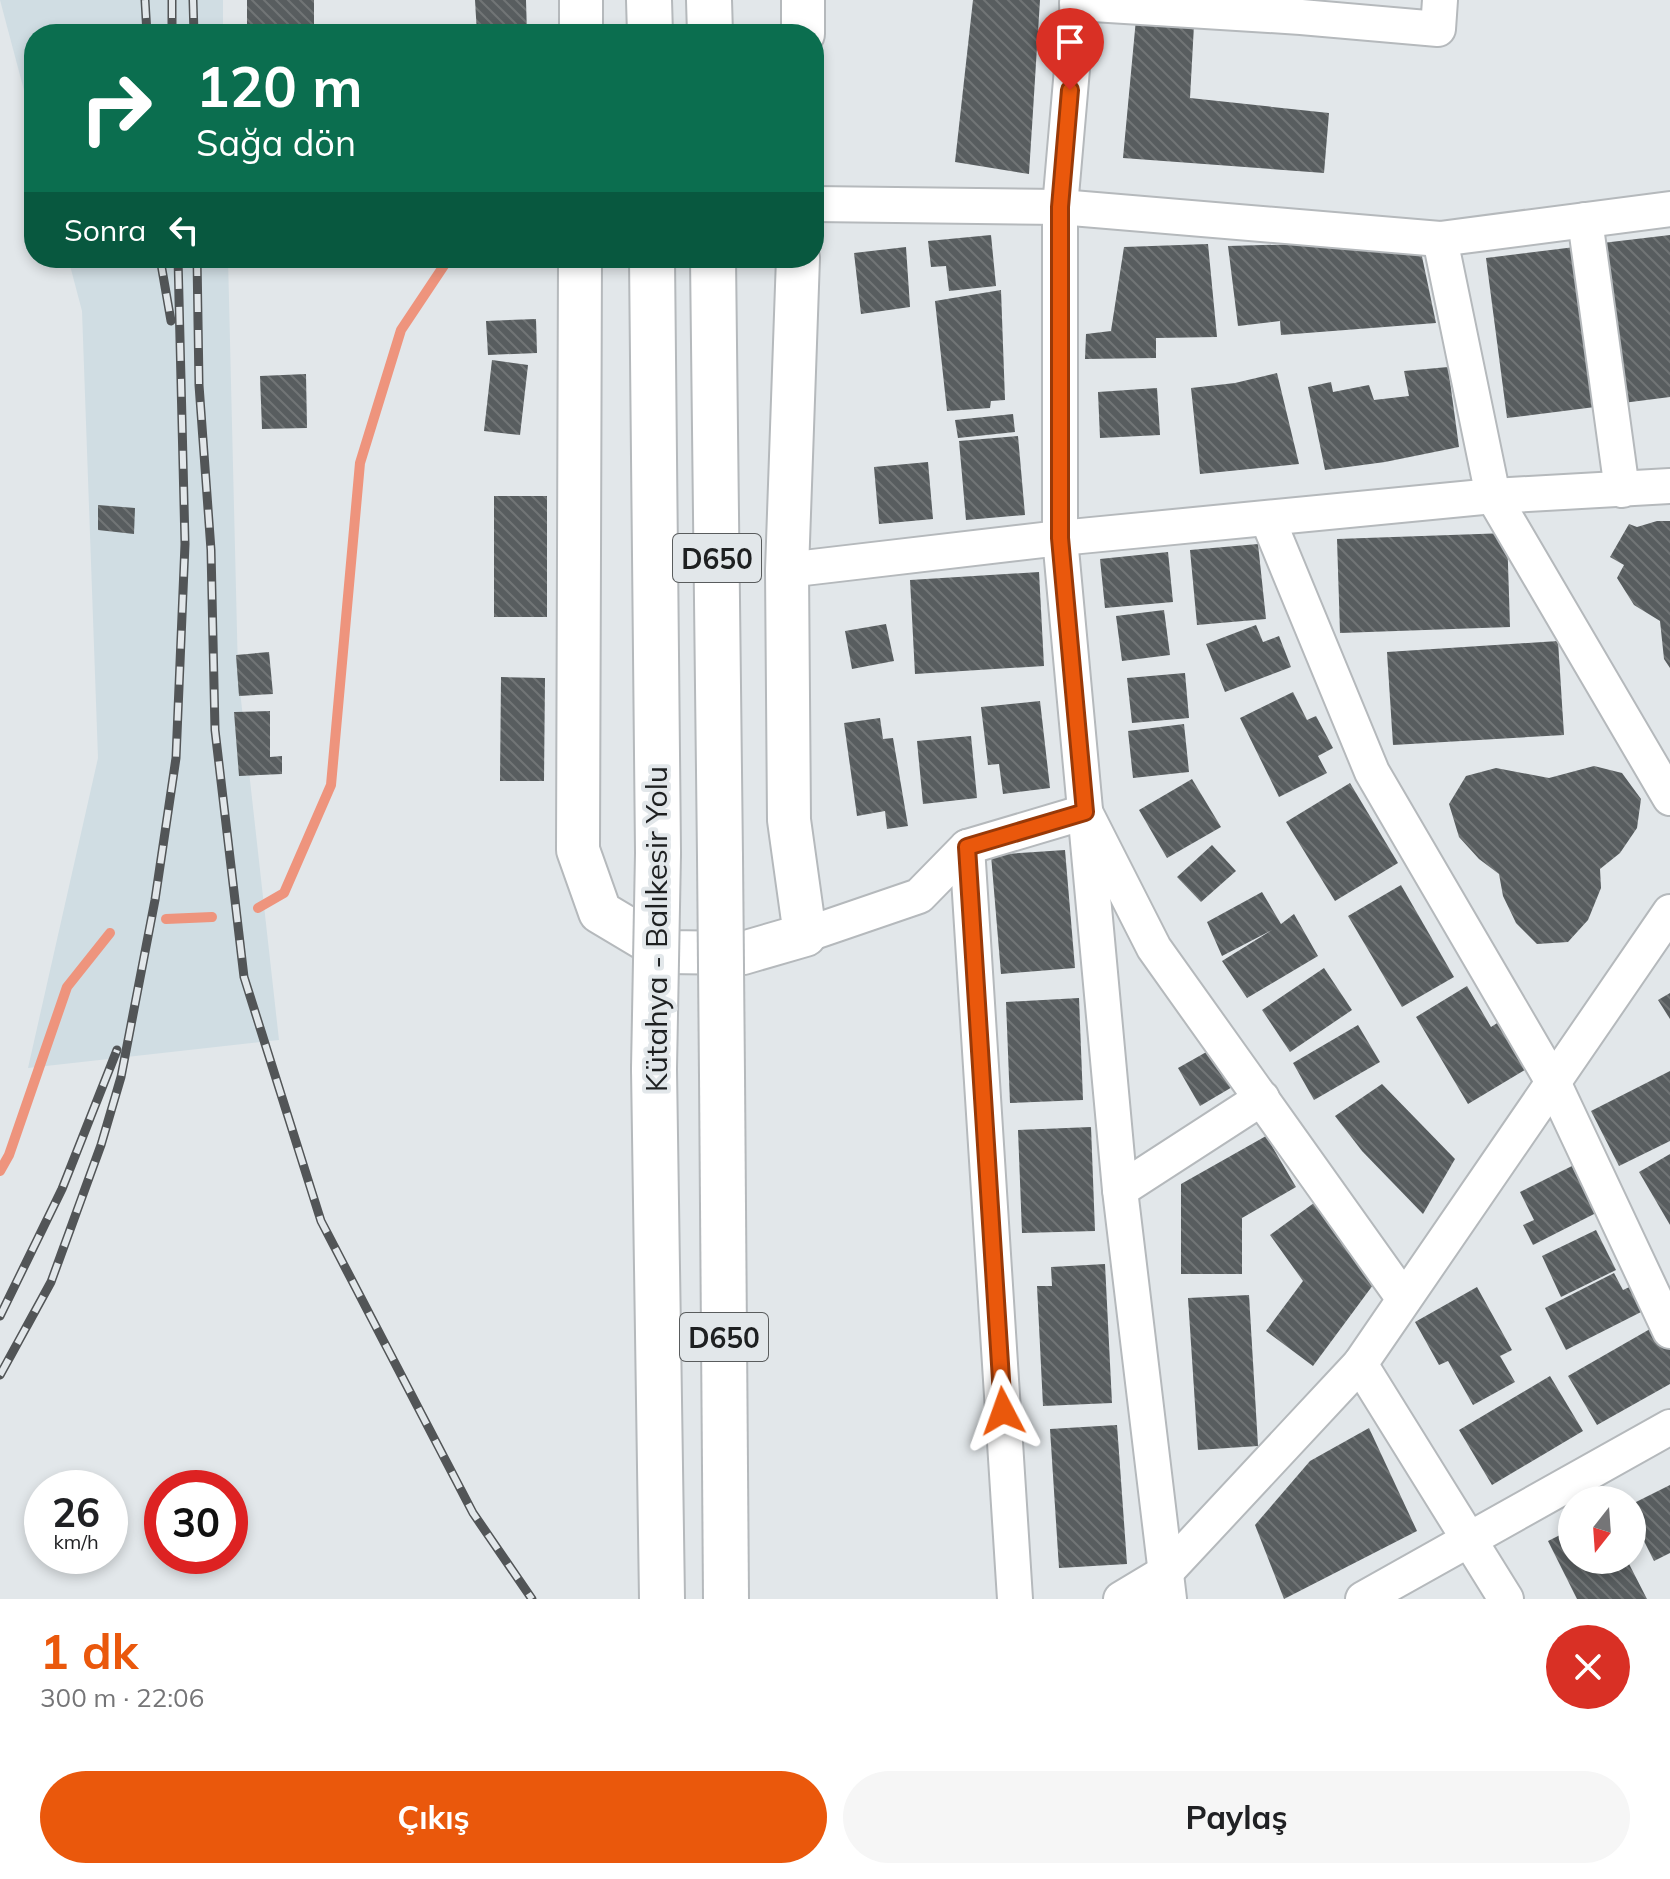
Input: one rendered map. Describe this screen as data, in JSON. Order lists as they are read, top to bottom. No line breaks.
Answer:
{"streets":{"highway":["D650","Kütahya - Balıkesir Yolu"]},"north":"bottom","page":{"turn":["120 m","Sağa dön"],"then":"Sonra","speed":"26 km/h","limit":"30","heading":["1 dk","300 m · 22:06"],"buttons":["Çıkış","Paylaş"]}}
